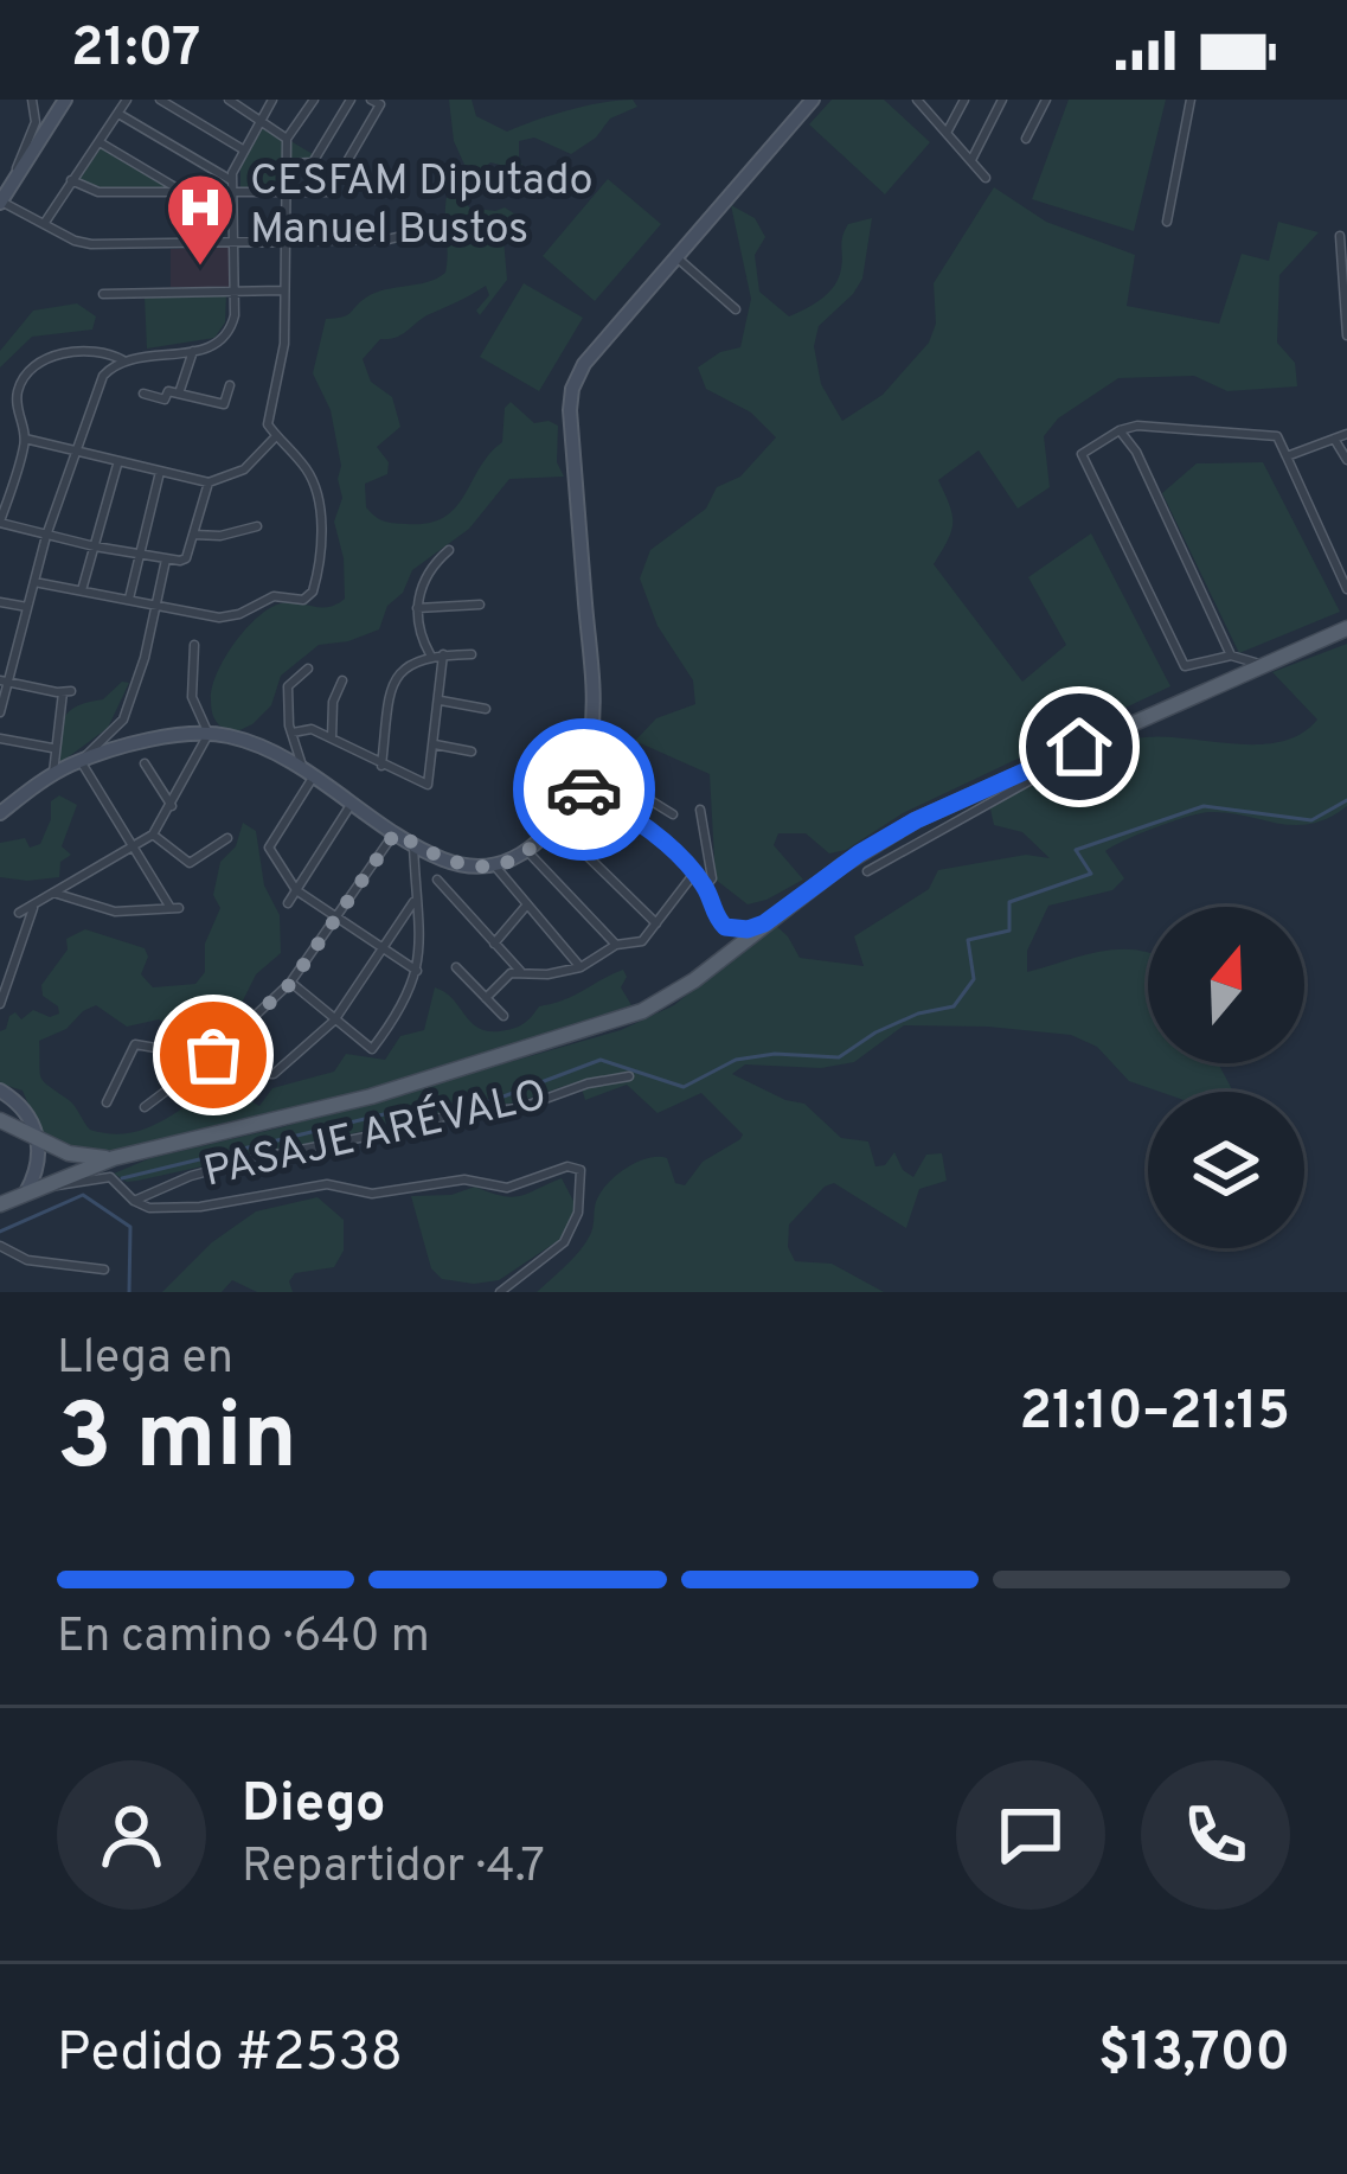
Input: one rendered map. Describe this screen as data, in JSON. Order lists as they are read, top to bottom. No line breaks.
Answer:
{"streets":{"street":["PASAJE ARÉVALO"]},"places":{"hospital":["CESFAM Diputado Manuel Bustos"]},"north":"top","page":{"status":"21:07","heading":["3 min","Llega en","21:10–21:15"],"panel":["Diego","Repartidor · 4.7","Pedido #2538","$13,700"],"bar":"En camino · 640 m"}}
